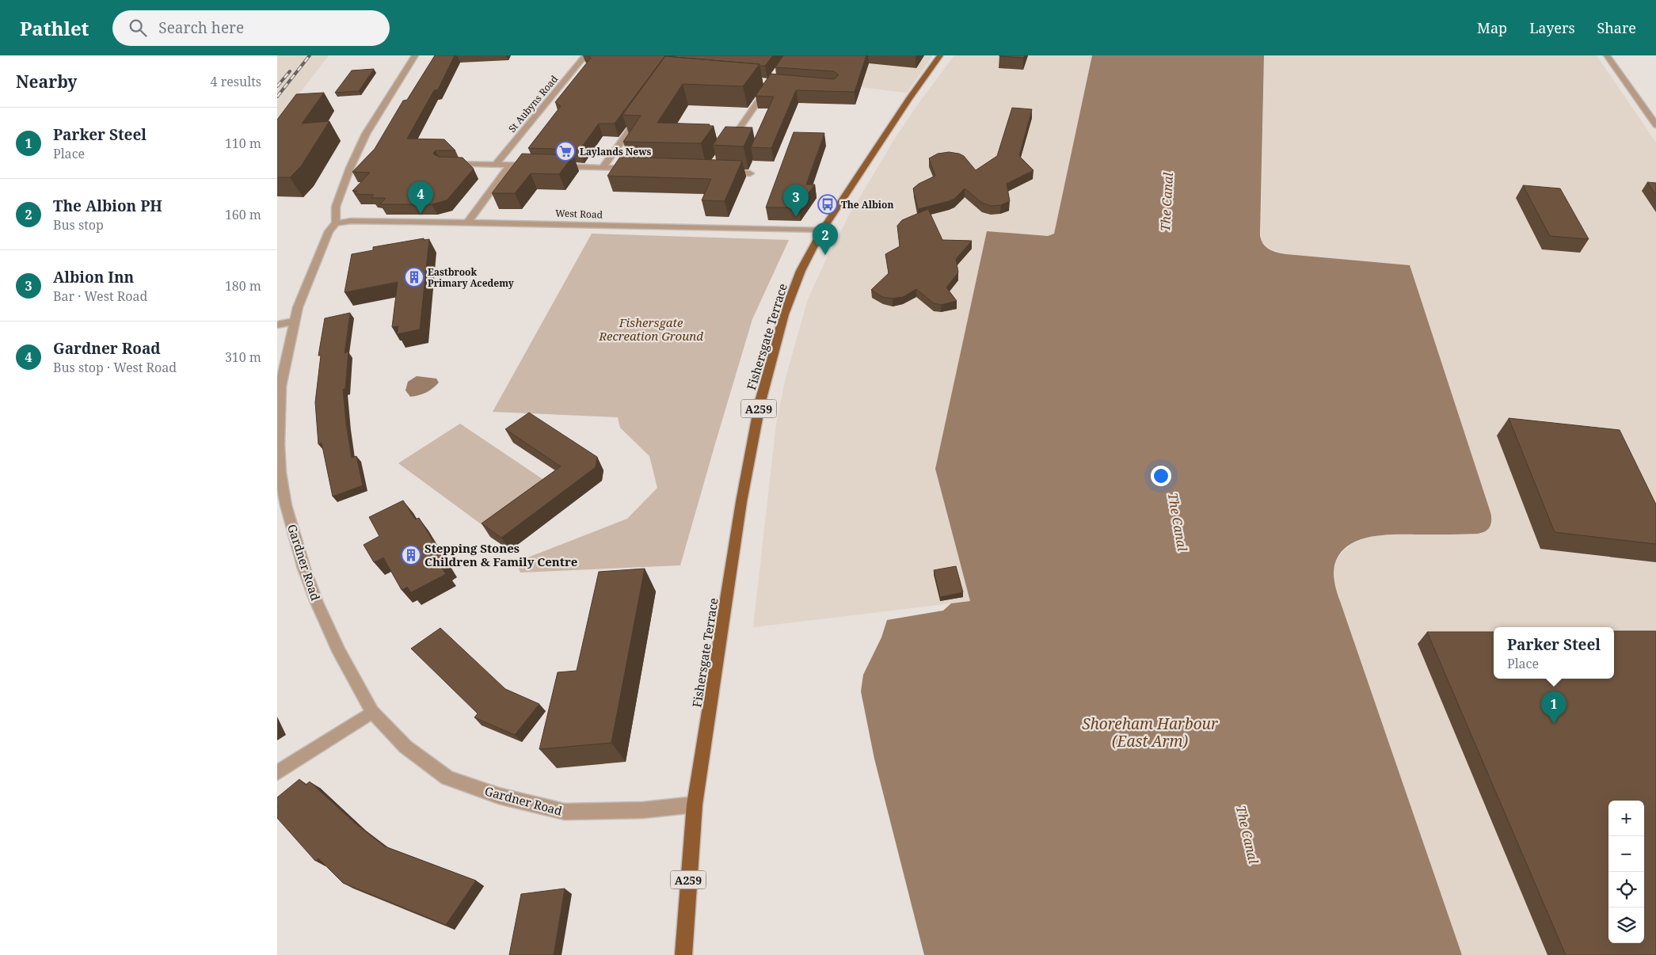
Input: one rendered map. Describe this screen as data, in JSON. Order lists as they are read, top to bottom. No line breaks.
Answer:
{"streets":{"main road":["Fishersgate Terrace","A259"],"street":["St Aubyns Road","West Road","Gardner Road"]},"crossings":[["West Road","Fishersgate Terrace"],["West Road","Gardner Road"],["Fishersgate Terrace","A259"],["Fishersgate Terrace","Gardner Road"],["A259","Gardner Road"]],"water":["The Canal","Shoreham Harbour (East Arm)"],"parks":["Fishersgate Recreation Ground"],"places":{"supermarket":["Laylands News"],"bus stop":["The Albion"],"building":["Eastbrook Primary Acedemy","Stepping Stones Children & Family Centre"]},"page":{"header":"Pathlet","search":"Search here","nav":["Map","Layers","Share"],"heading":["Nearby","4 results"],"list":[{"mark":"1","name":"Parker Steel","note":"Place","value":"110 m"},{"mark":"2","name":"The Albion PH","note":"Bus stop","value":"160 m"},{"mark":"3","name":"Albion Inn","note":"Bar · West Road","value":"180 m"},{"mark":"4","name":"Gardner Road","note":"Bus stop · West Road","value":"310 m"}],"pins":["4","3","2","1"],"popup":["Parker Steel","Place"],"map_buttons":["+","−"]}}
